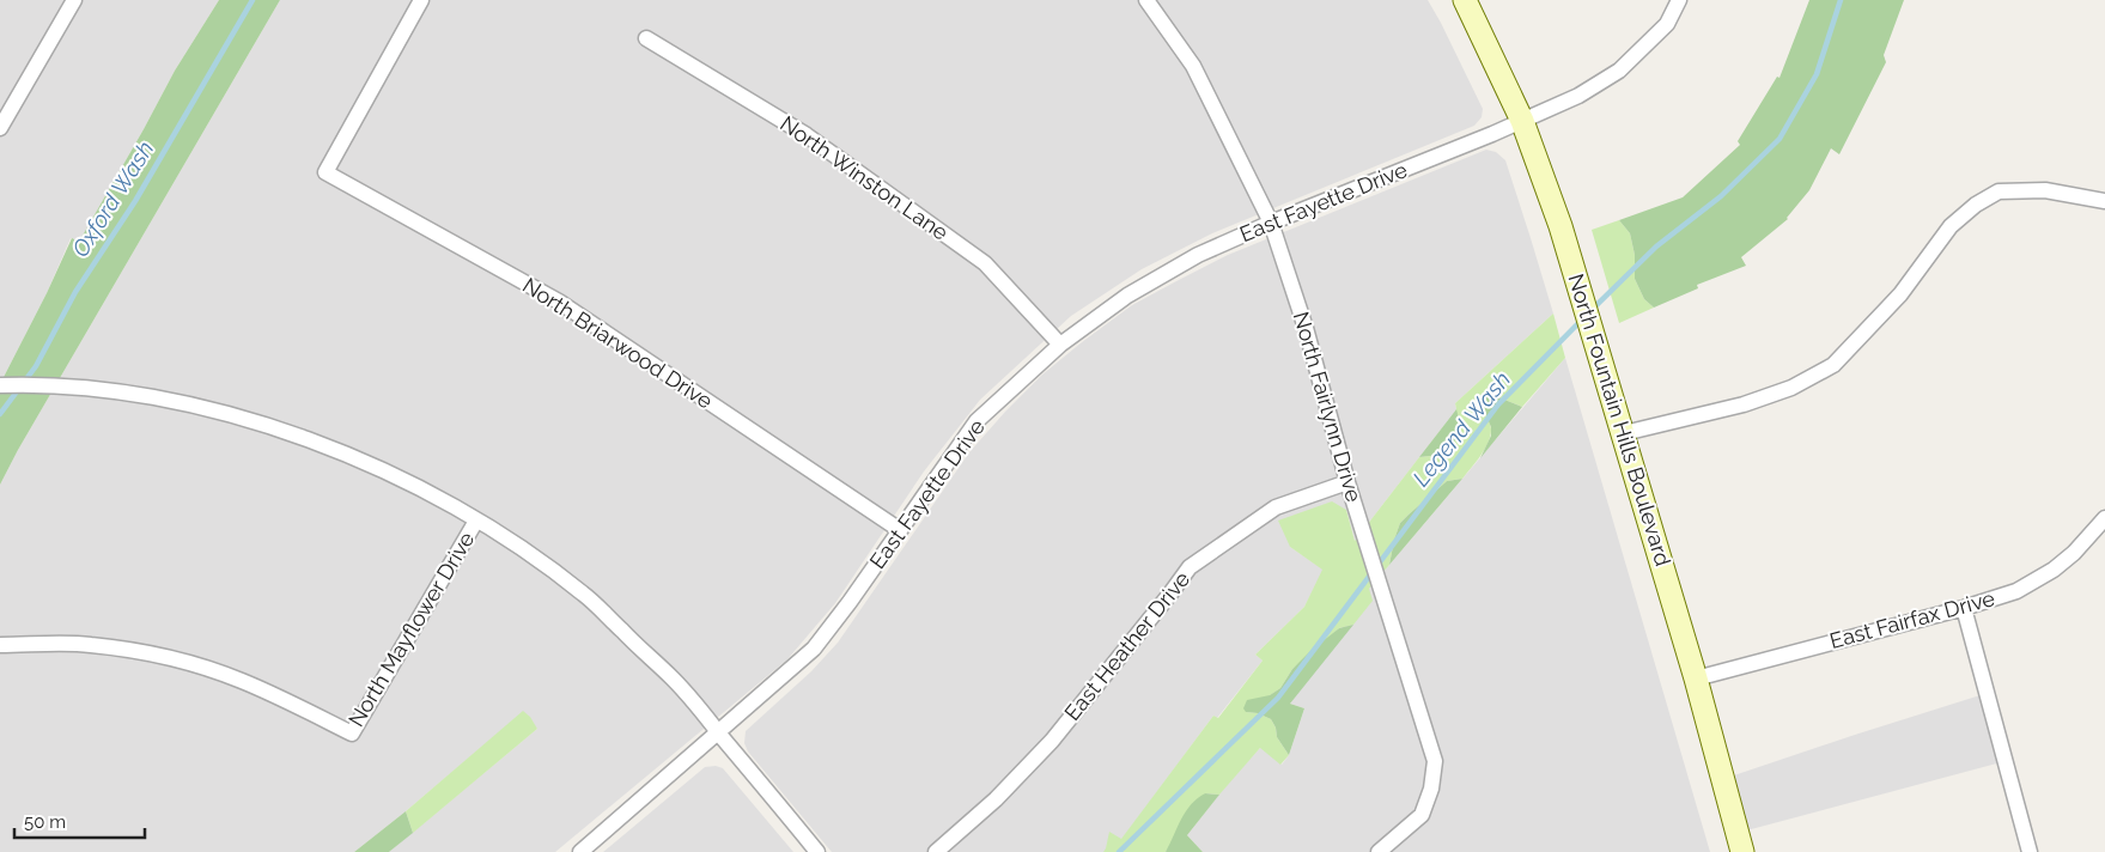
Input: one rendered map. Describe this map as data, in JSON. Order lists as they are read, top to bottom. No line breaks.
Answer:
{"streets":{"main road":["North Fountain Hills Boulevard"],"street":["North Winston Lane","East Fayette Drive","North Briarwood Drive","North Fairlynn Drive","East Fairfax Drive","North Mayflower Drive","East Heather Drive"]},"crossings":[["North Winston Lane","East Fayette Drive"],["East Fayette Drive","North Briarwood Drive"],["East Fayette Drive","North Fairlynn Drive"],["East Fayette Drive","North Fountain Hills Boulevard"],["North Fairlynn Drive","East Heather Drive"],["North Fountain Hills Boulevard","East Fairfax Drive"]],"water":["Oxford Wash","Legend Wash"],"scale_bar":"50 m"}
